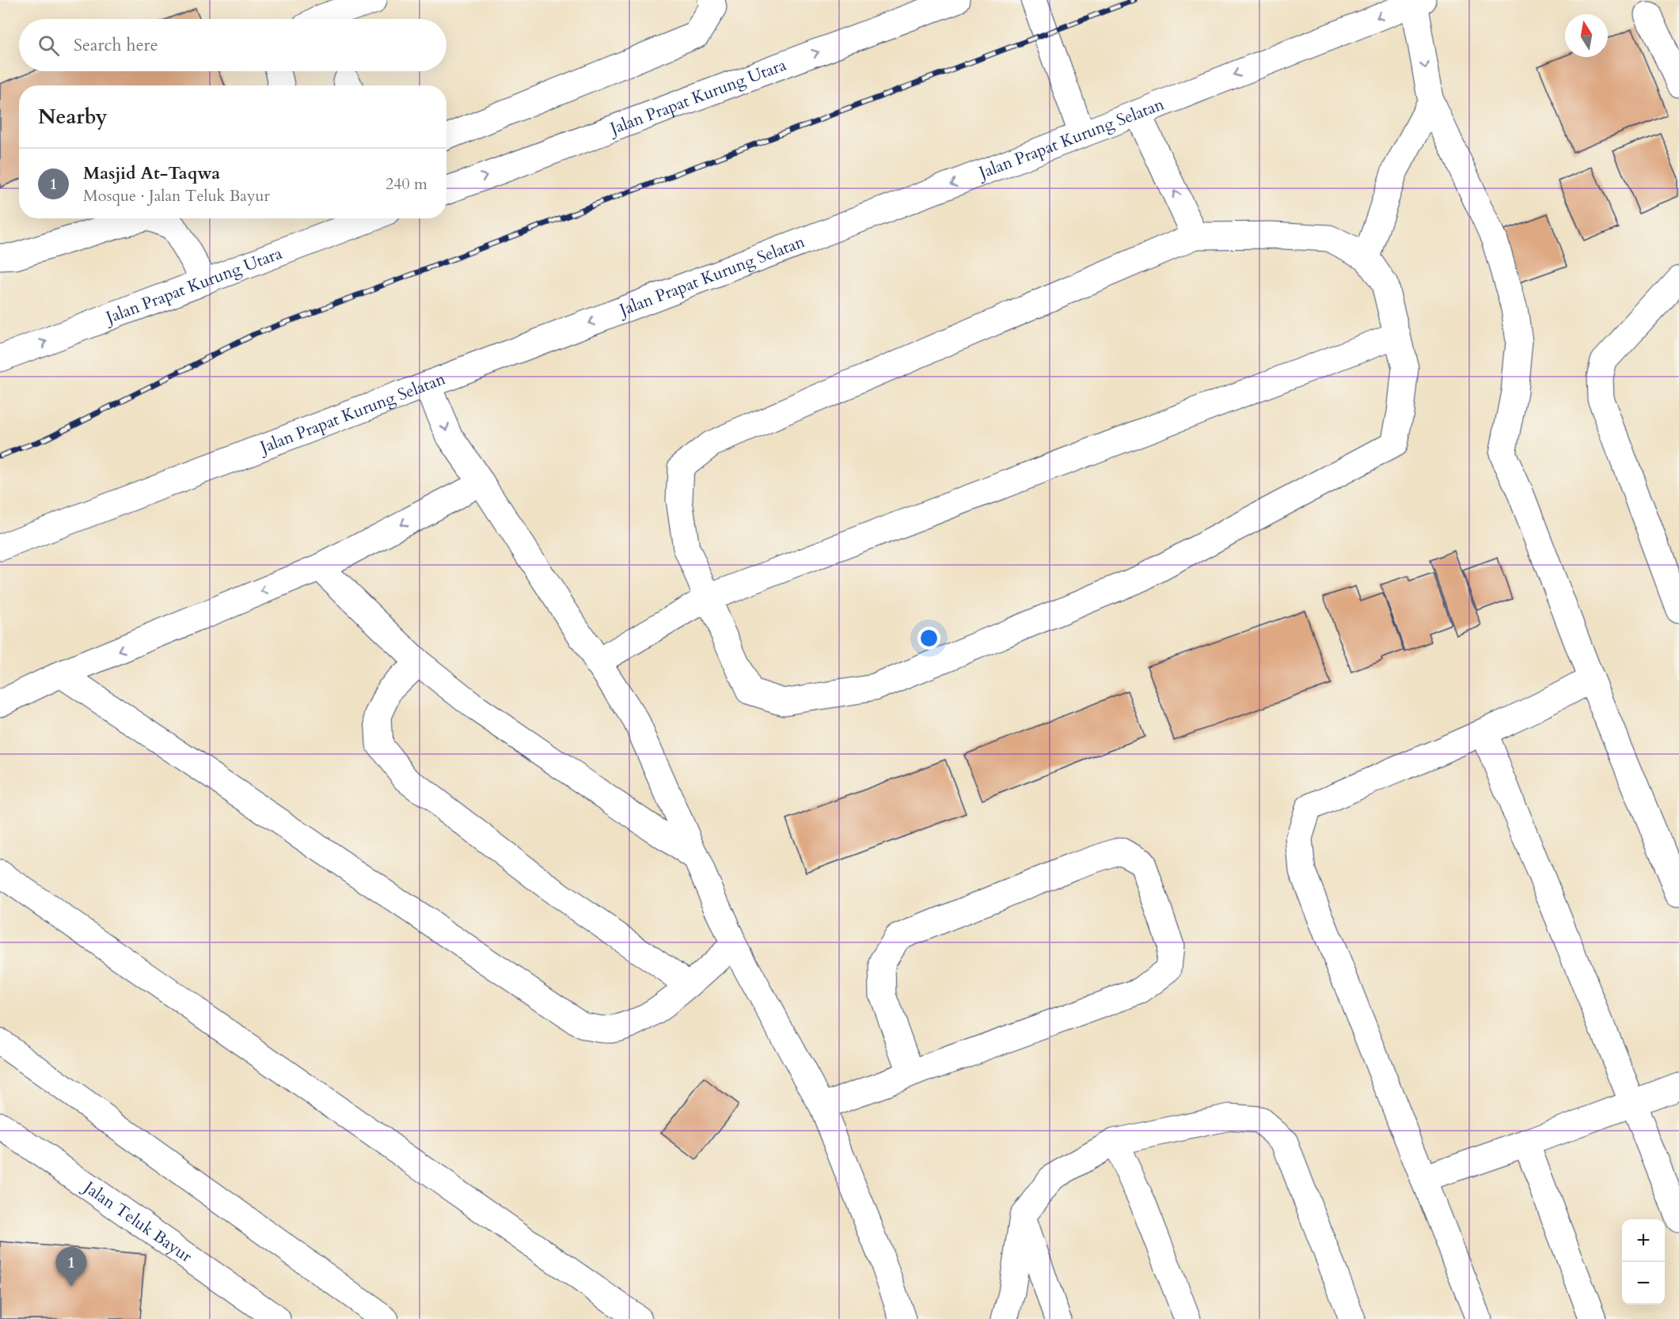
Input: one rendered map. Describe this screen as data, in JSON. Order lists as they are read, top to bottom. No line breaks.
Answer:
{"streets":{"street":["Jalan Prapat Kurung Utara","Jalan Prapat Kurung Selatan","Jalan Teluk Bayur"]},"one_way":["Jalan Prapat Kurung Selatan"],"north":"top","page":{"search":"Search here","heading":"Nearby","list":[{"mark":"1","name":"Masjid At-Taqwa","note":"Mosque · Jalan Teluk Bayur","value":"240 m"}],"map_buttons":["+","−"],"pins":"1"}}
